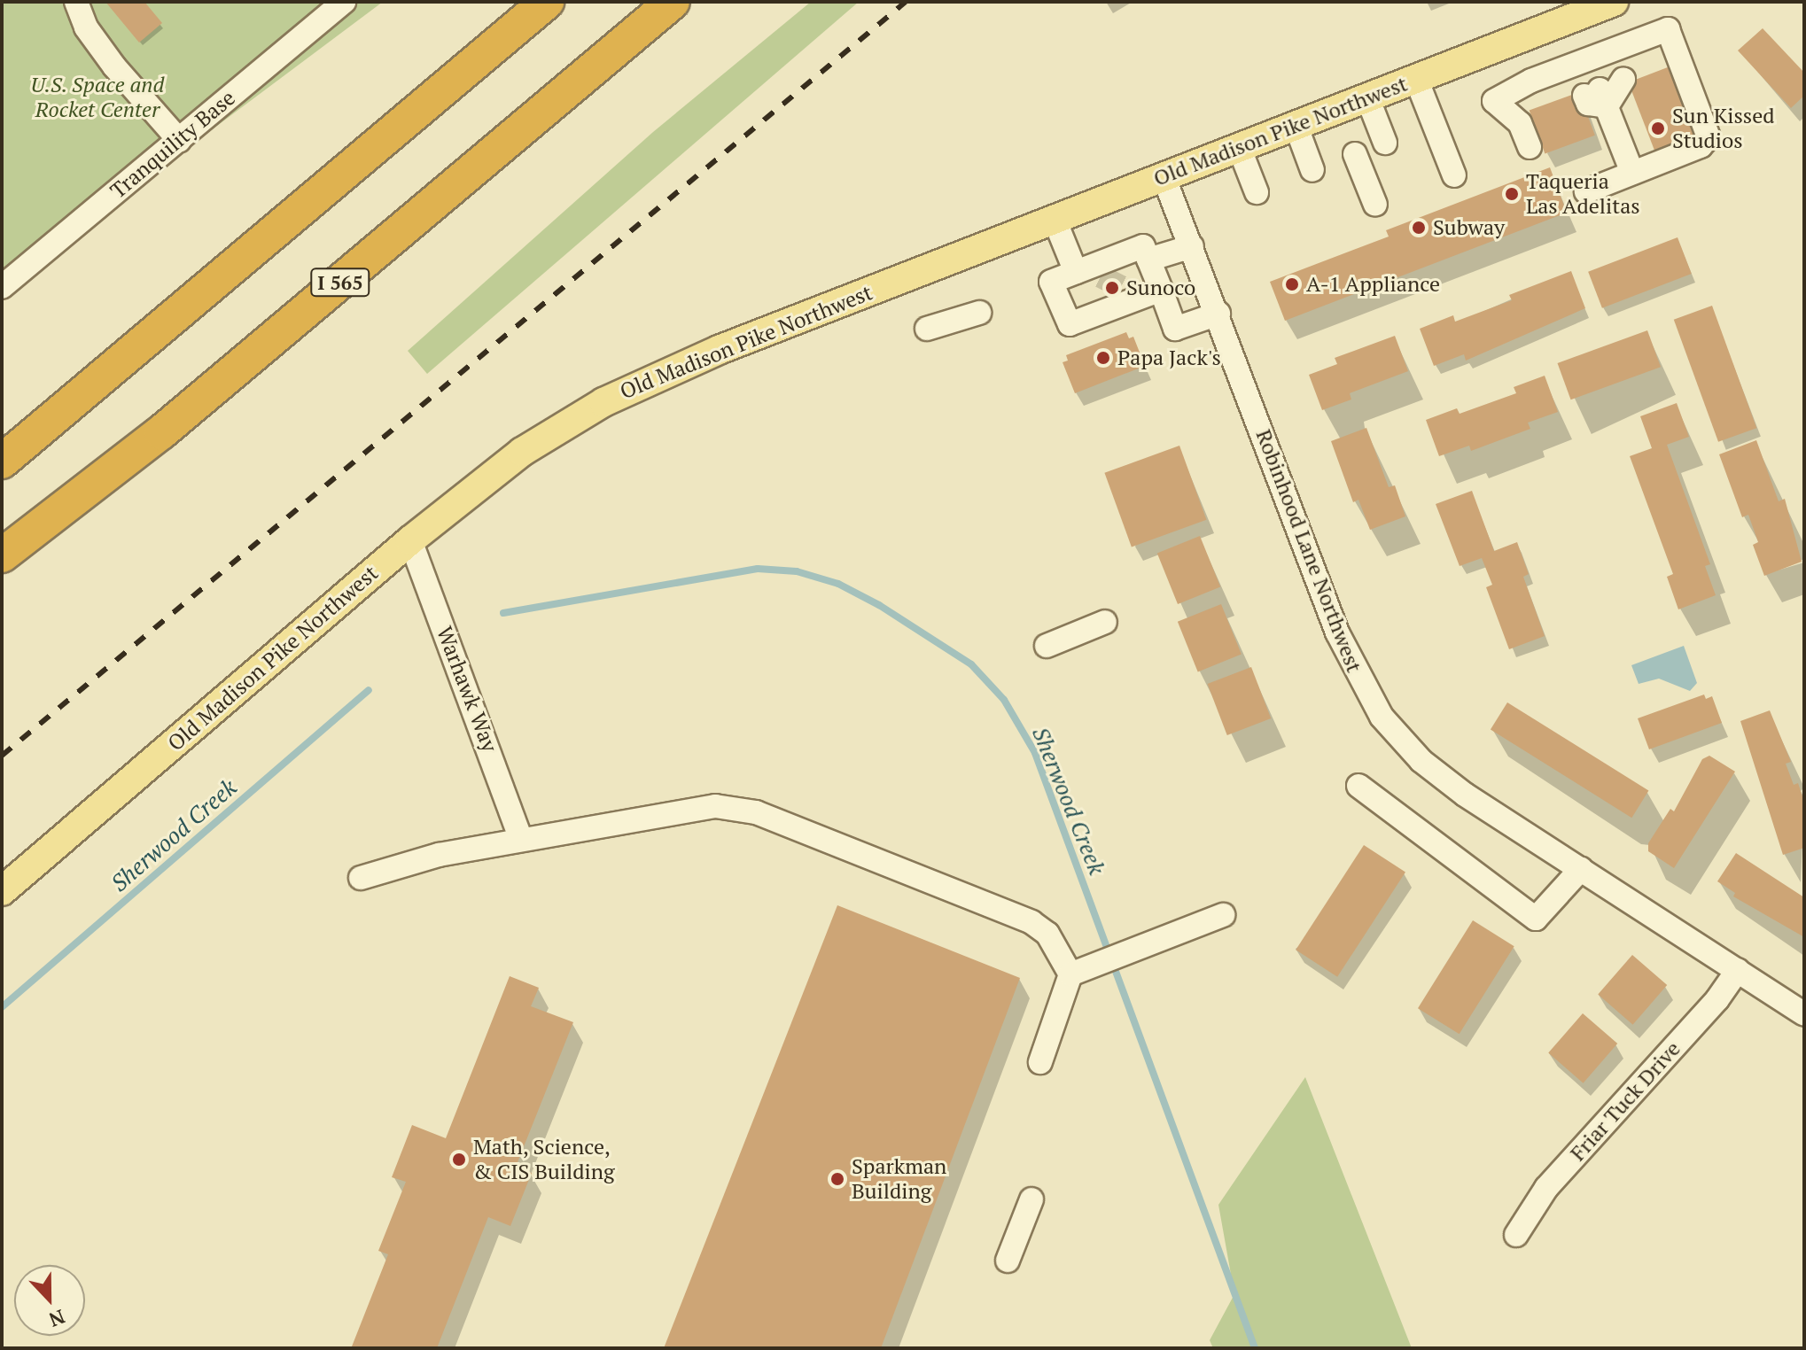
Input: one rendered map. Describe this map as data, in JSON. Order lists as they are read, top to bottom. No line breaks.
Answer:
{"streets":{"highway":["I 565"],"main road":["Old Madison Pike Northwest"],"street":["Tranquility Base","Robinhood Lane Northwest","Warhawk Way","Friar Tuck Drive"]},"crossings":[["Old Madison Pike Northwest","Robinhood Lane Northwest"],["Old Madison Pike Northwest","Warhawk Way"],["Robinhood Lane Northwest","Friar Tuck Drive"]],"water":["Sherwood Creek"],"parks":["U.S. Space and Rocket Center"],"places":["Sun Kissed Studios","Taqueria Las Adelitas","Subway","A-1 Appliance","Sunoco","Papa Jack's","Math, Science, & CIS Building","Sparkman Building"],"north":"bottom"}
